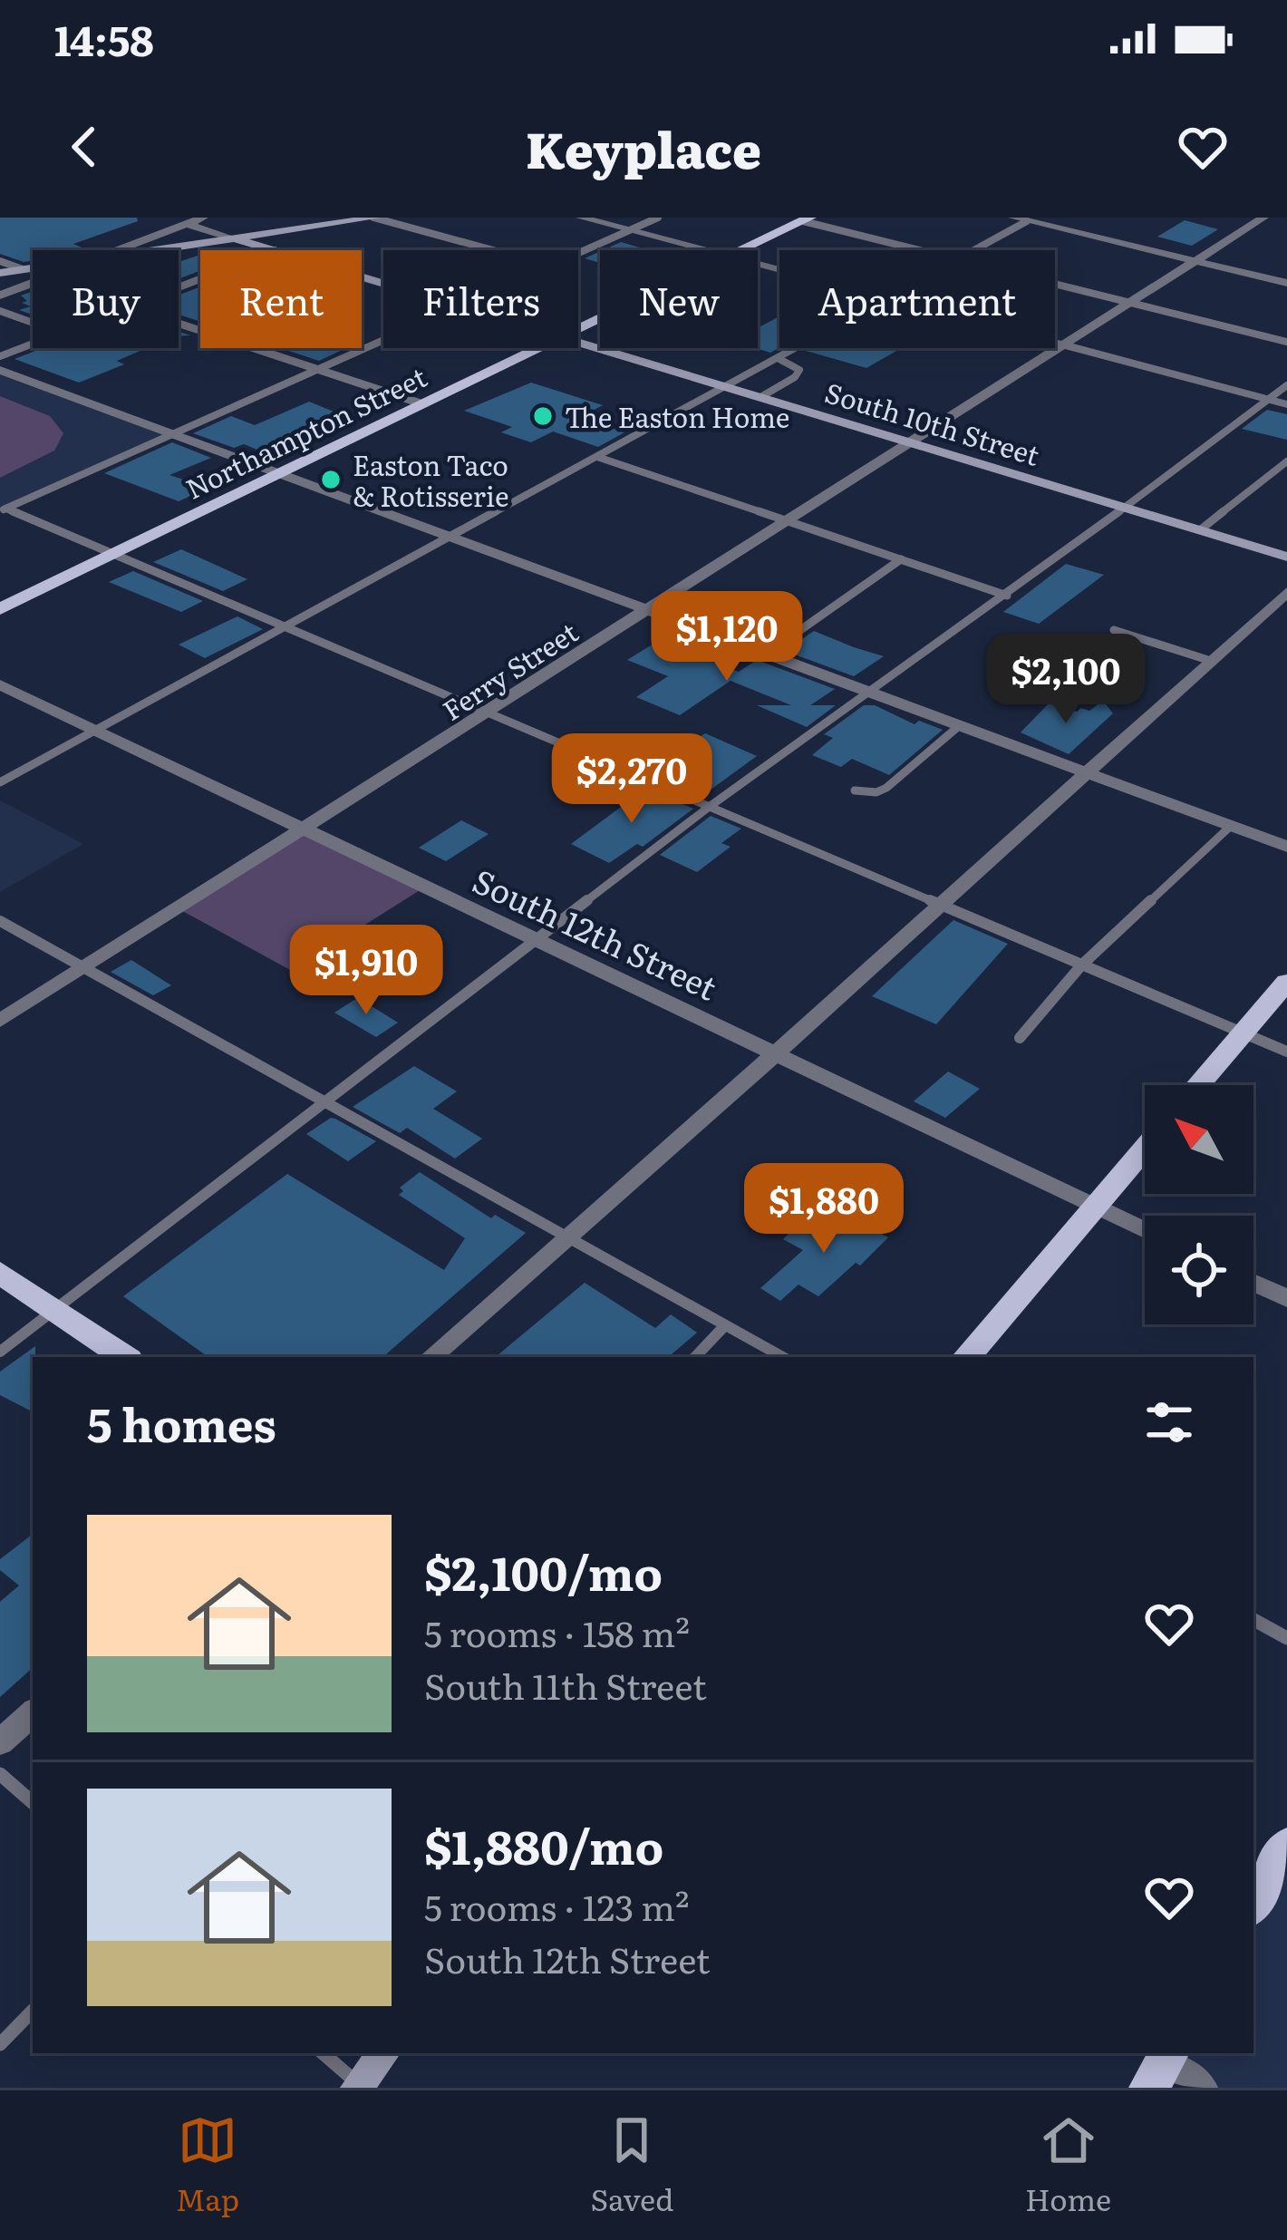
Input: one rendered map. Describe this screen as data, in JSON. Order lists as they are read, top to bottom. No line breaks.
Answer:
{"streets":{"main road":["Northampton Street"],"street":["South 10th Street","Ferry Street","South 12th Street"]},"crossings":[["South 10th Street","Ferry Street"],["Ferry Street","South 12th Street"]],"places":["The Easton Home","Easton Taco & Rotisserie"],"north":"top left","page":{"status":"14:58","header":"Keyplace","chip":["Buy","Rent","Filters","New","Apartment"],"price":["$1,120","$2,100","$2,270","$1,910","$1,880"],"heading":"5 homes","list":[{"name":"$2,100/mo","note":"5 rooms · 158 m² · South 11th Street"},{"name":"$1,880/mo","note":"5 rooms · 123 m² · South 12th Street"}],"tabs":["Map","Saved","Home"]}}
